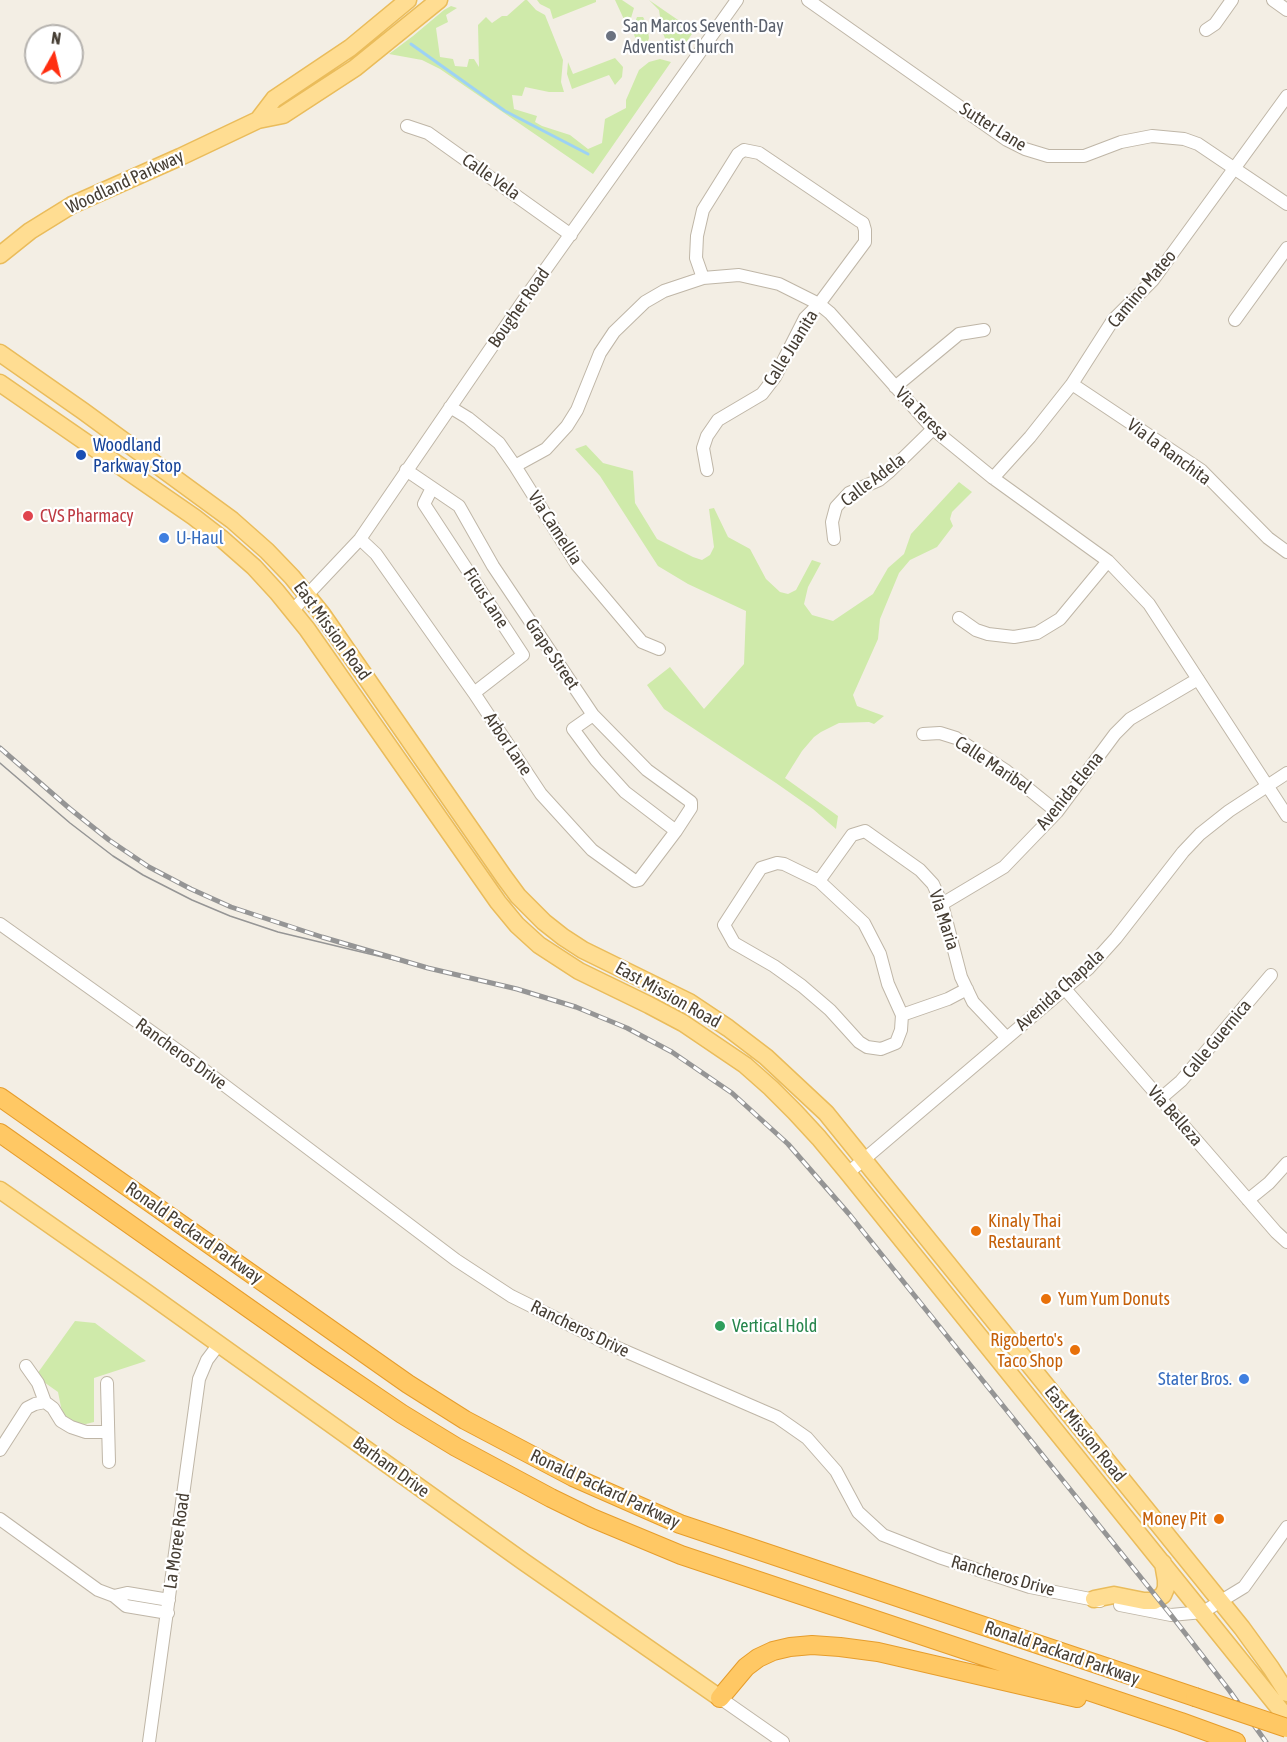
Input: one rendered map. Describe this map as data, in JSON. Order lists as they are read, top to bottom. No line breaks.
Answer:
{"streets":{"highway":["Ronald Packard Parkway"],"main road":["Woodland Parkway","East Mission Road","Barham Drive"],"street":["Sutter Lane","Calle Vela","Camino Mateo","Bougher Road","Calle Juanita","Via Teresa","Via la Ranchita","Calle Adela","Via Camellia","Ficus Lane","Grape Street","Arbor Lane","Calle Maribel","Avenida Elena","Via Maria","Avenida Chapala","Calle Guernica","Rancheros Drive","Via Belleza","La Moree Road"]},"crossings":[["Sutter Lane","Camino Mateo"],["Calle Vela","Bougher Road"],["Camino Mateo","Via Teresa"],["Camino Mateo","Via la Ranchita"],["Bougher Road","Via Camellia"],["Bougher Road","East Mission Road"],["Bougher Road","Grape Street"],["Bougher Road","Arbor Lane"],["Calle Juanita","Via Teresa"],["Via Teresa","Calle Adela"],["Via Teresa","Via Camellia"],["Via Teresa","Avenida Elena"],["Via Teresa","Avenida Chapala"],["Ficus Lane","Grape Street"],["Ficus Lane","Arbor Lane"],["East Mission Road","Avenida Chapala"],["East Mission Road","Rancheros Drive"],["Grape Street","Arbor Lane"],["Calle Maribel","Avenida Elena"],["Avenida Elena","Via Maria"],["Via Maria","Avenida Chapala"],["Avenida Chapala","Via Belleza"],["Calle Guernica","Via Belleza"],["Barham Drive","La Moree Road"]],"places":["San Marcos Seventh-Day Adventist Church","Woodland Parkway Stop","CVS Pharmacy","U-Haul","Kinaly Thai Restaurant","Yum Yum Donuts","Vertical Hold","Rigoberto's Taco Shop","Stater Bros.","Money Pit"],"north":"top"}
